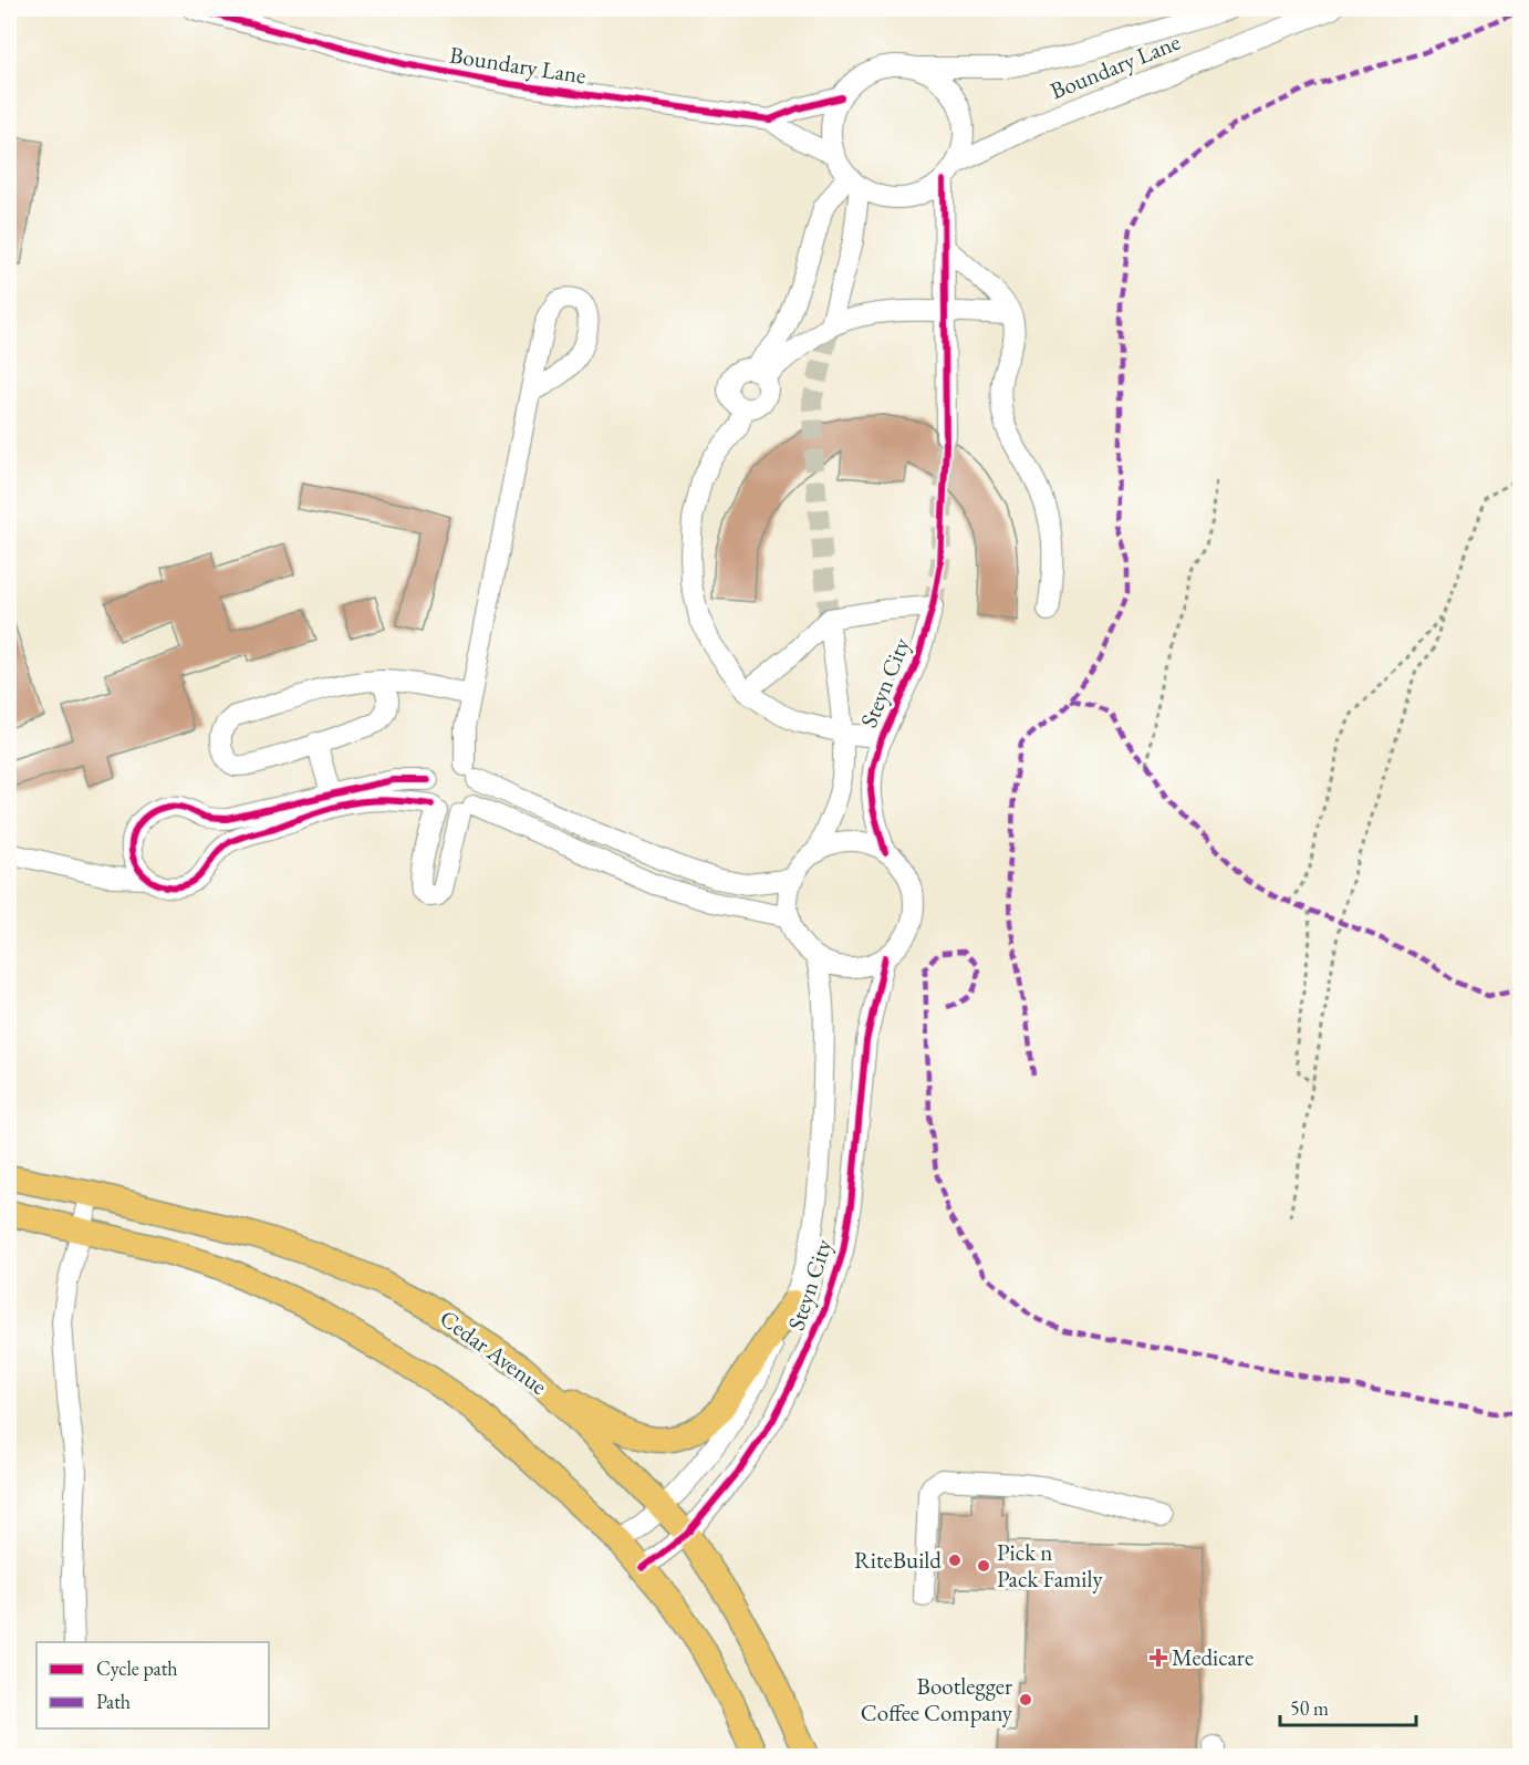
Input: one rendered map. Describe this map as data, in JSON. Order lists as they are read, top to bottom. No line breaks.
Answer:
{"streets":{"main road":["Cedar Avenue"],"street":["Boundary Lane","Steyn City"]},"crossings":[["Steyn City","Cedar Avenue"]],"places":{"other":["RiteBuild","Pick n Pack Family","Bootlegger Coffee Company"],"health":["Medicare"]},"legend":["Cycle path","Path"],"scale_bar":"50 m"}
